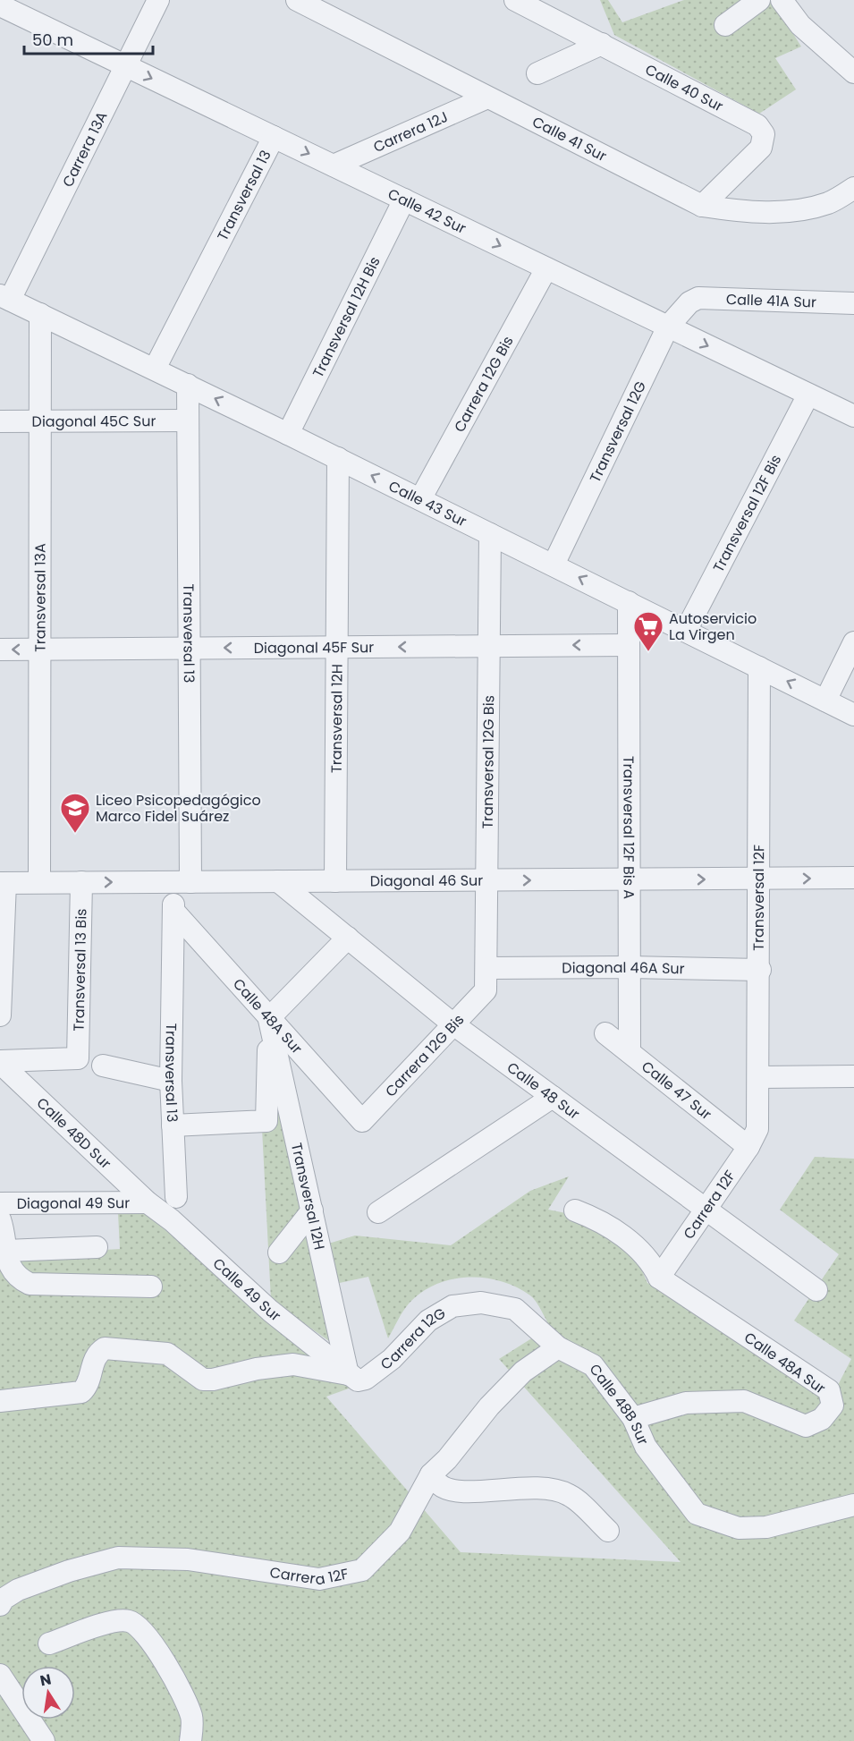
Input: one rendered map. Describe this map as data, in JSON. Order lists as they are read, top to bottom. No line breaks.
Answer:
{"streets":{"street":["Calle 40 Sur","Carrera 12J","Calle 41 Sur","Carrera 13A","Transversal 13","Calle 42 Sur","Calle 41A Sur","Transversal 12H Bis","Carrera 12G Bis","Diagonal 45C Sur","Transversal 12G","Calle 43 Sur","Transversal 12F Bis","Transversal 13A","Diagonal 45F Sur","Transversal 12H","Transversal 12G Bis","Transversal 12F Bis A","Diagonal 46 Sur","Transversal 12F","Diagonal 46A Sur","Transversal 13 Bis","Calle 48A Sur","Calle 48 Sur","Calle 47 Sur","Calle 48D Sur","Diagonal 49 Sur","Carrera 12F","Calle 49 Sur","Carrera 12G","Calle 48B Sur"]},"crossings":[["Calle 40 Sur","Calle 41 Sur"],["Carrera 12J","Calle 41 Sur"],["Carrera 12J","Calle 42 Sur"],["Carrera 13A","Calle 42 Sur"],["Carrera 13A","Calle 43 Sur"],["Transversal 13","Calle 42 Sur"],["Transversal 13","Diagonal 45C Sur"],["Transversal 13","Calle 43 Sur"],["Transversal 13","Diagonal 45F Sur"],["Transversal 13","Diagonal 46 Sur"],["Transversal 13","Calle 48A Sur"],["Calle 42 Sur","Transversal 12H Bis"],["Calle 42 Sur","Carrera 12G Bis"],["Calle 42 Sur","Transversal 12G"],["Calle 42 Sur","Transversal 12F Bis"],["Calle 41A Sur","Transversal 12G"],["Transversal 12H Bis","Calle 43 Sur"],["Carrera 12G Bis","Calle 43 Sur"],["Carrera 12G Bis","Transversal 12G Bis"],["Carrera 12G Bis","Calle 48A Sur"],["Carrera 12G Bis","Calle 48 Sur"],["Diagonal 45C Sur","Transversal 13A"],["Transversal 12G","Calle 43 Sur"],["Calle 43 Sur","Transversal 12F Bis"],["Calle 43 Sur","Transversal 13A"],["Calle 43 Sur","Transversal 12H"],["Calle 43 Sur","Transversal 12G Bis"],["Calle 43 Sur","Transversal 12F Bis A"],["Calle 43 Sur","Transversal 12F"],["Transversal 13A","Diagonal 45F Sur"],["Transversal 13A","Diagonal 46 Sur"],["Diagonal 45F Sur","Transversal 12H"],["Diagonal 45F Sur","Transversal 12G Bis"],["Diagonal 45F Sur","Transversal 12F Bis A"],["Transversal 12H","Diagonal 46 Sur"],["Transversal 12H","Calle 48A Sur"],["Transversal 12H","Calle 49 Sur"],["Transversal 12H","Carrera 12G"],["Transversal 12G Bis","Diagonal 46 Sur"],["Transversal 12G Bis","Diagonal 46A Sur"],["Transversal 12F Bis A","Diagonal 46 Sur"],["Transversal 12F Bis A","Diagonal 46A Sur"],["Transversal 12F Bis A","Calle 47 Sur"],["Diagonal 46 Sur","Transversal 12F"],["Diagonal 46 Sur","Transversal 13 Bis"],["Diagonal 46 Sur","Calle 48 Sur"],["Transversal 12F","Diagonal 46A Sur"],["Transversal 12F","Calle 47 Sur"],["Transversal 12F","Carrera 12F"],["Transversal 13 Bis","Calle 48D Sur"],["Calle 48A Sur","Carrera 12F"],["Calle 48A Sur","Calle 48B Sur"],["Calle 48 Sur","Carrera 12F"],["Calle 47 Sur","Carrera 12F"],["Calle 48D Sur","Diagonal 49 Sur"],["Calle 48D Sur","Calle 49 Sur"],["Diagonal 49 Sur","Calle 49 Sur"],["Carrera 12F","Calle 48B Sur"],["Calle 49 Sur","Carrera 12G"],["Carrera 12G","Calle 48B Sur"]],"one_way":["Calle 42 Sur","Calle 43 Sur","Diagonal 45F Sur","Diagonal 46 Sur"],"places":{"supermarket":["Autoservicio La Virgen"],"school or university":["Liceo Psicopedagógico Marco Fidel Suárez"]},"scale_bar":"50 m","north":"top"}
